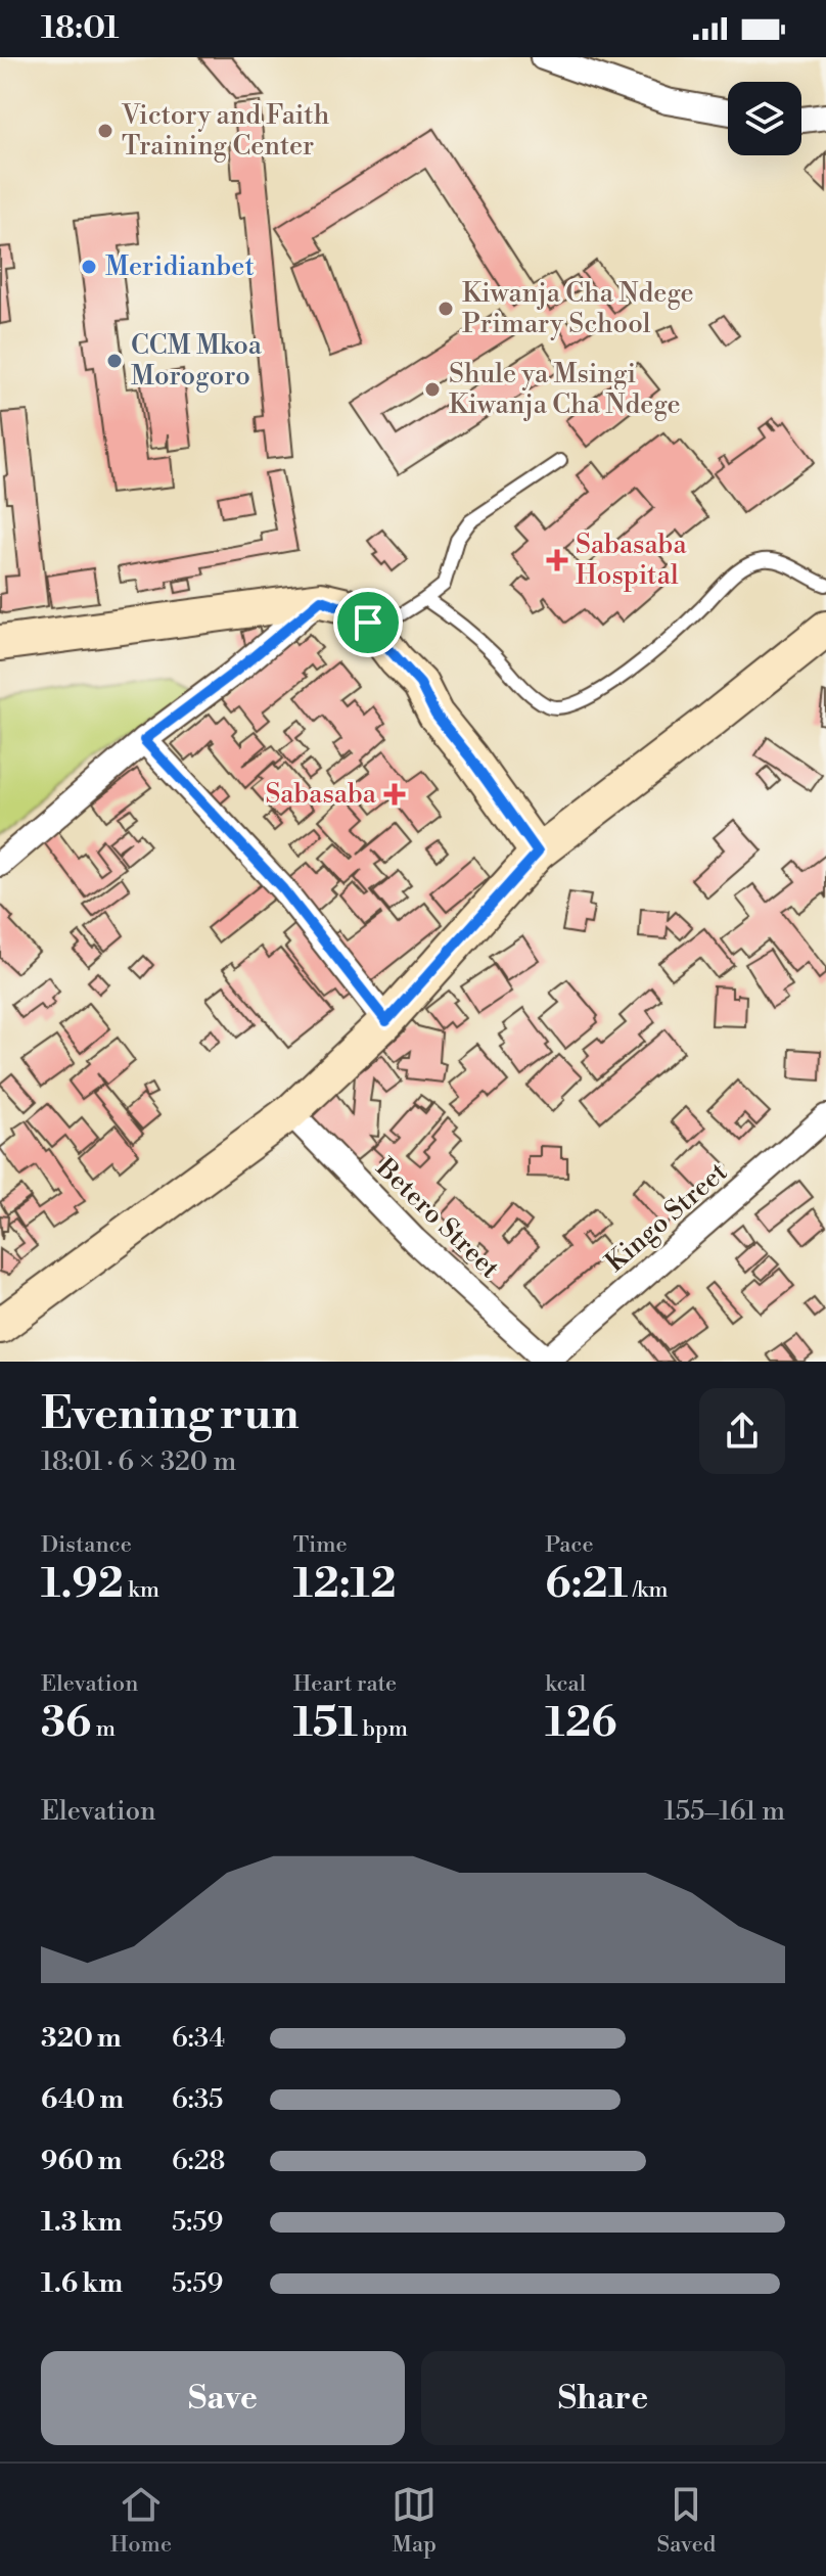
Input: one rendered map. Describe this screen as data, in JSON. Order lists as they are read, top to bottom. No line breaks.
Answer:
{"streets":{"street":["Kingo Street","Betero Street"]},"crossings":[["Kingo Street","Betero Street"]],"places":{"other":["Victory and Faith Training Center","Meridianbet","Kiwanja Cha Ndege Primary School","CCM Mkoa Morogoro","Shule ya Msingi Kiwanja Cha Ndege"],"health":["Sabasaba Hospital","Sabasaba"]},"page":{"status":"18:01","heading":["Evening run","18:01 · 6 × 320 m"],"stats":[["Distance","1.92 km"],["Time","12:12"],["Pace","6:21 /km"],["Elevation","36 m"],["Heart rate","151 bpm"],["kcal","126"]],"chart":["Elevation","155–161 m"],"list":[{"name":"320 m","note":"6:34"},{"name":"640 m","note":"6:35"},{"name":"960 m","note":"6:28"},{"name":"1.3 km","note":"5:59"},{"name":"1.6 km","note":"5:59"}],"buttons":["Save","Share"],"tabs":["Home","Map","Saved"]}}
